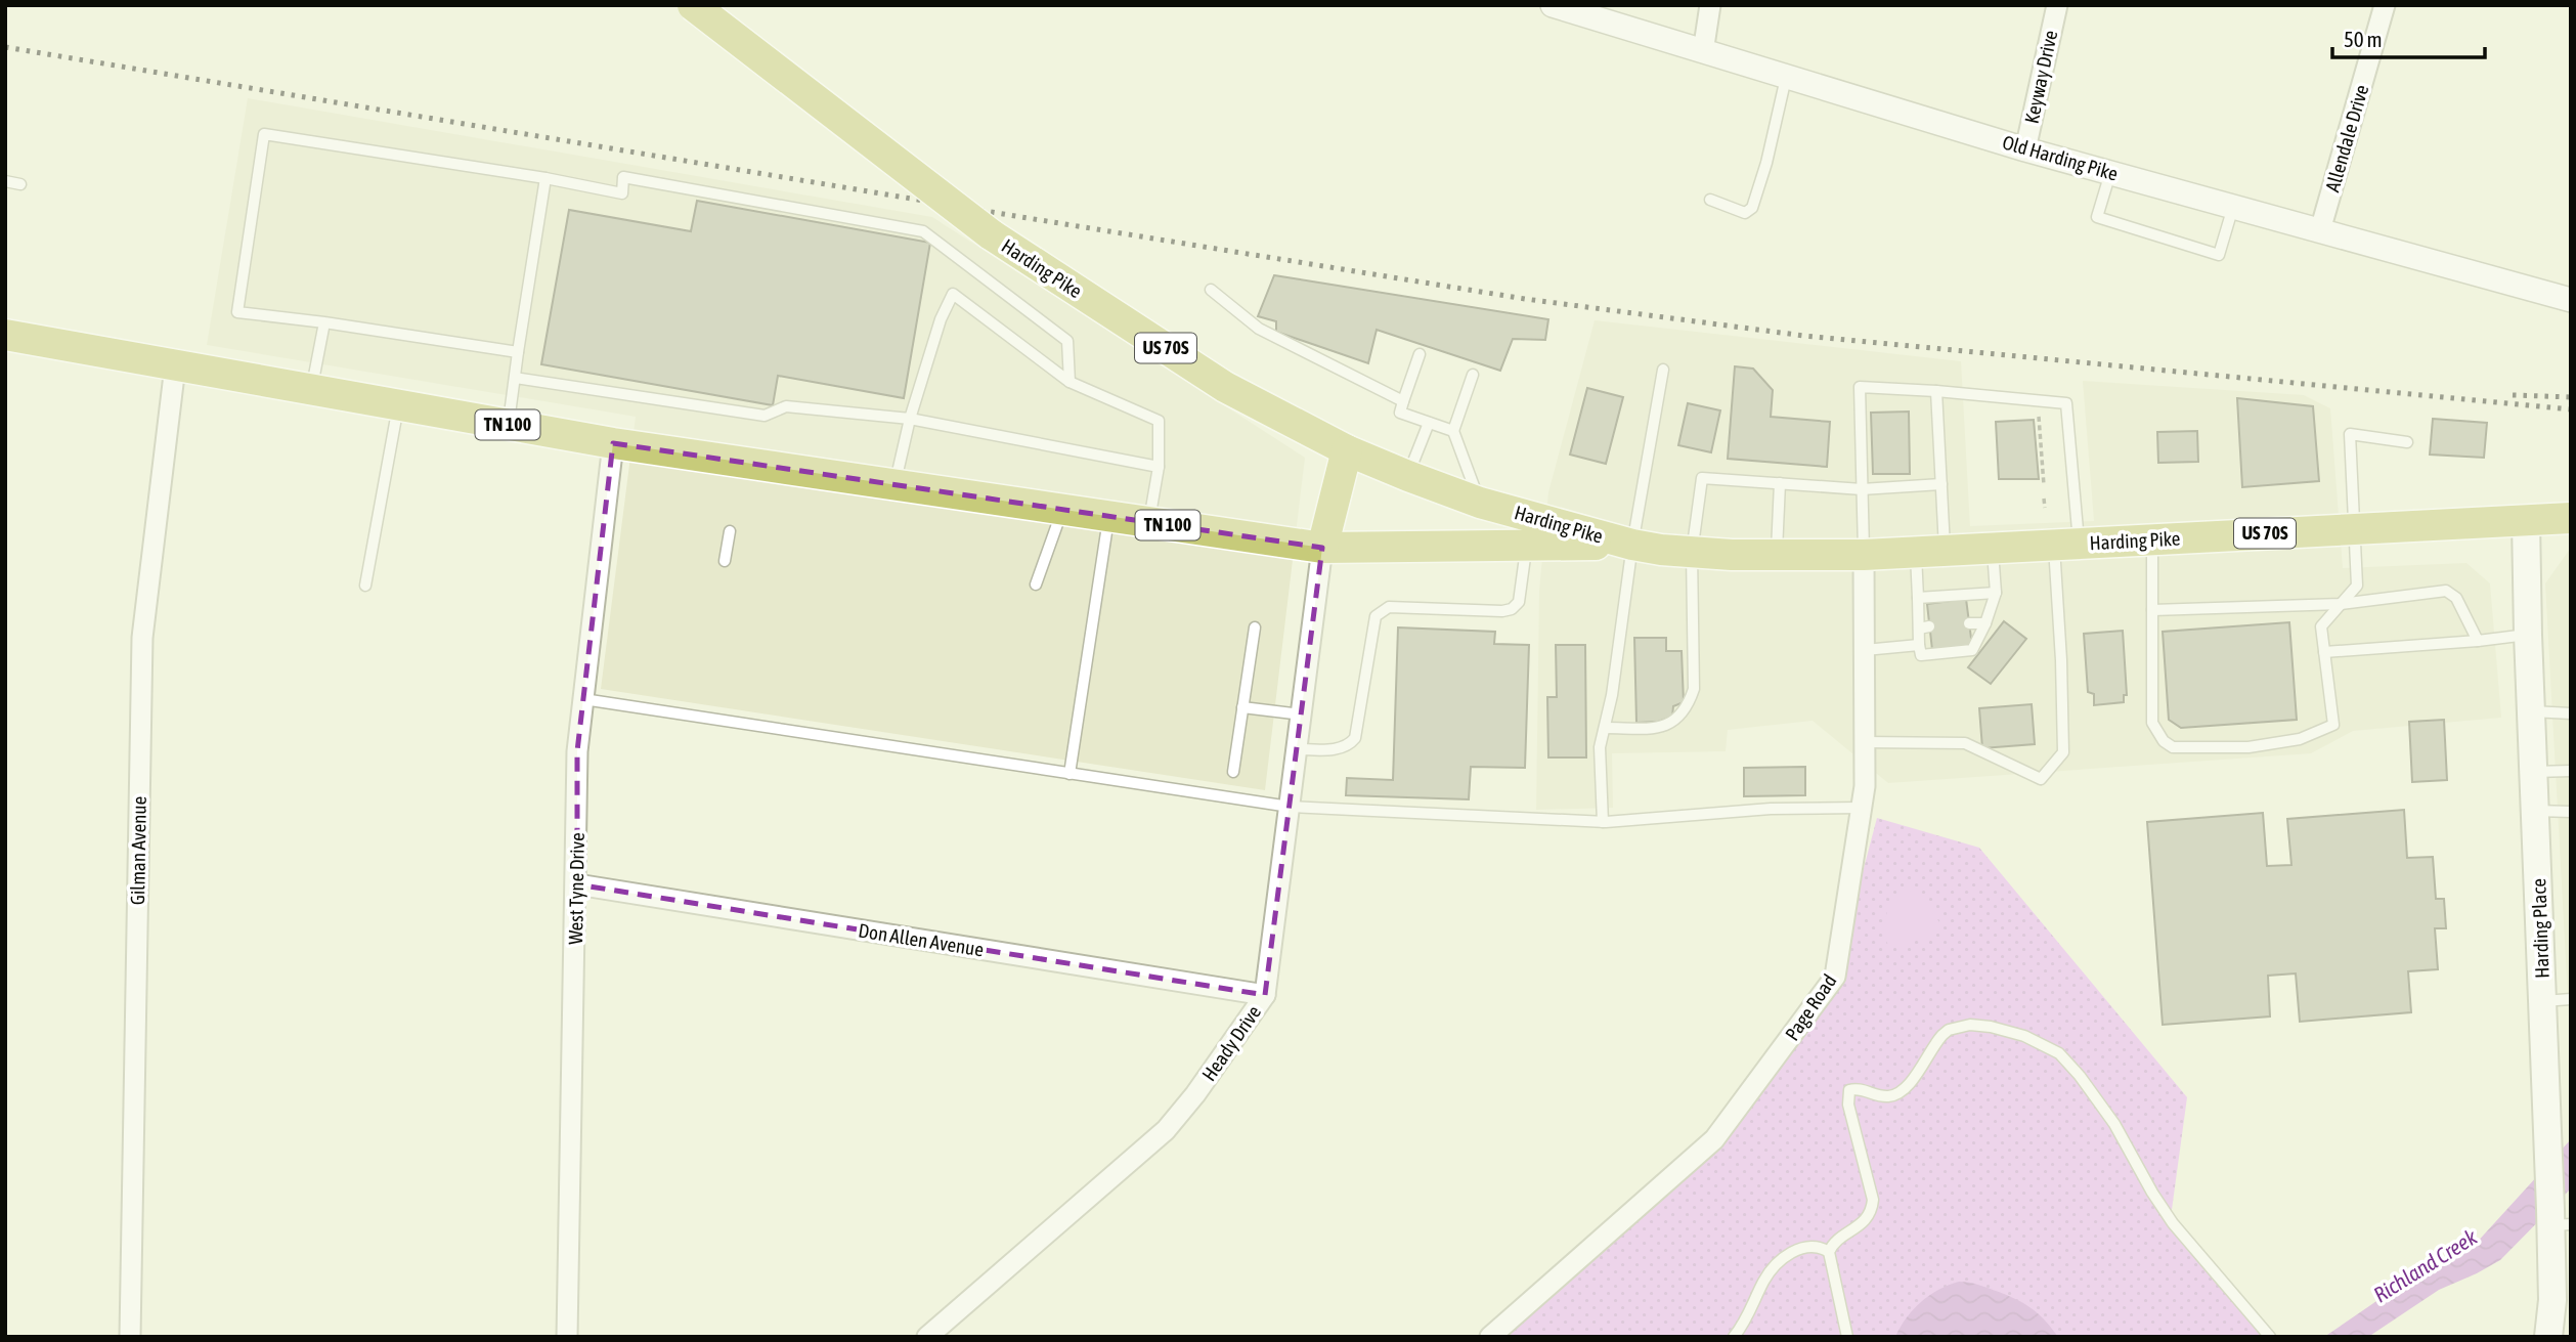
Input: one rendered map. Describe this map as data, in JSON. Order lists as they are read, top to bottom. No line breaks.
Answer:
{"streets":{"main road":["Harding Pike","US 70S","TN 100","Harding Place"],"street":["Keyway Drive","Allendale Drive","Old Harding Pike","Gilman Avenue","West Tyne Drive","Don Allen Avenue","Page Road","Heady Drive"]},"crossings":[["Keyway Drive","Old Harding Pike"],["Allendale Drive","Old Harding Pike"],["Harding Pike","TN 100"],["Harding Pike","Harding Place"],["Harding Pike","Page Road"],["TN 100","Gilman Avenue"],["TN 100","West Tyne Drive"],["TN 100","Heady Drive"],["West Tyne Drive","Don Allen Avenue"],["Don Allen Avenue","Heady Drive"]],"water":["Richland Creek"],"scale_bar":"50 m"}
